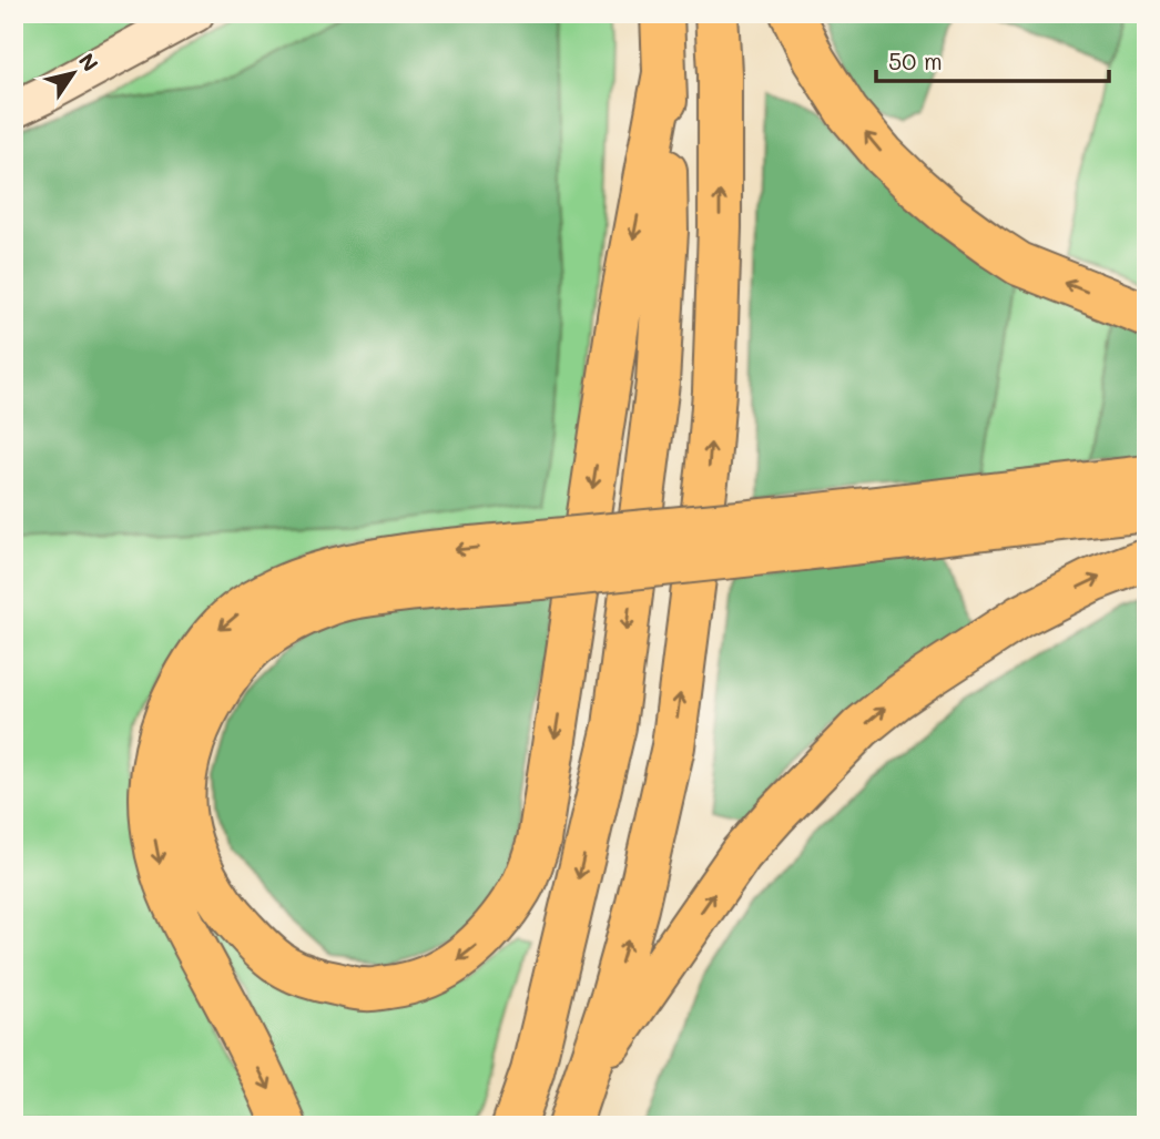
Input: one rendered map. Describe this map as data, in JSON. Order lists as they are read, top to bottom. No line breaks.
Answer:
{"scale_bar":"50 m","north":"top right"}
